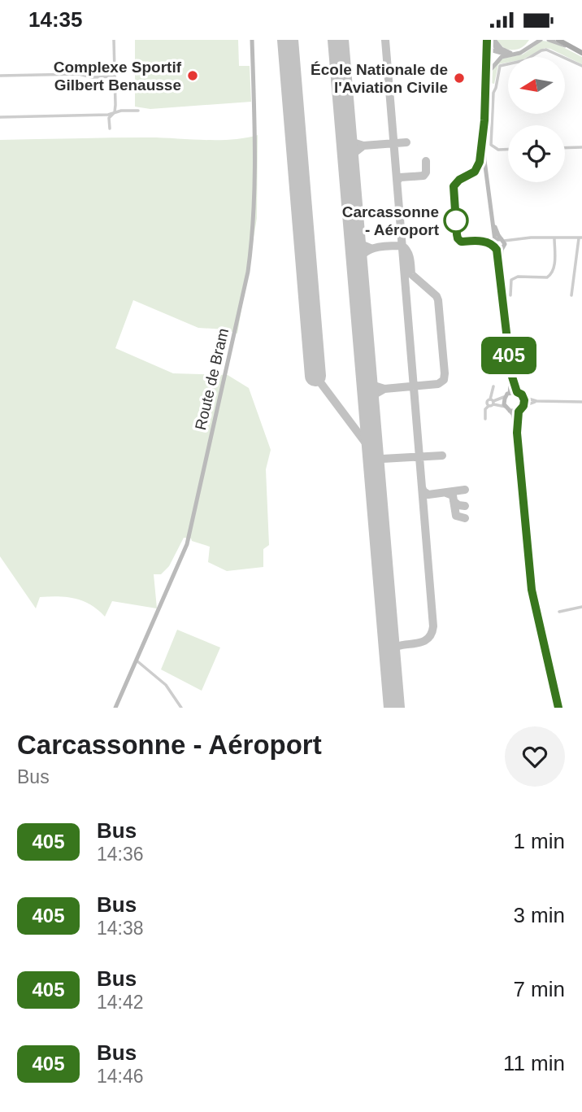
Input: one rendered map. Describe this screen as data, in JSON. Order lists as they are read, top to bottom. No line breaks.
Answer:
{"streets":{"main road":["Route de Bram"]},"places":["Complexe Sportif Gilbert Benausse","École Nationale de l'Aviation Civile","Carcassonne - Aéroport"],"lines":["bus line 405"],"north":"left","page":{"status":"14:35","on_map":"405","heading":["Carcassonne - Aéroport","Bus"],"list":[{"mark":"405","name":"Bus","note":"14:36","value":"1 min"},{"mark":"405","name":"Bus","note":"14:38","value":"3 min"},{"mark":"405","name":"Bus","note":"14:42","value":"7 min"},{"mark":"405","name":"Bus","note":"14:46","value":"11 min"}]}}
